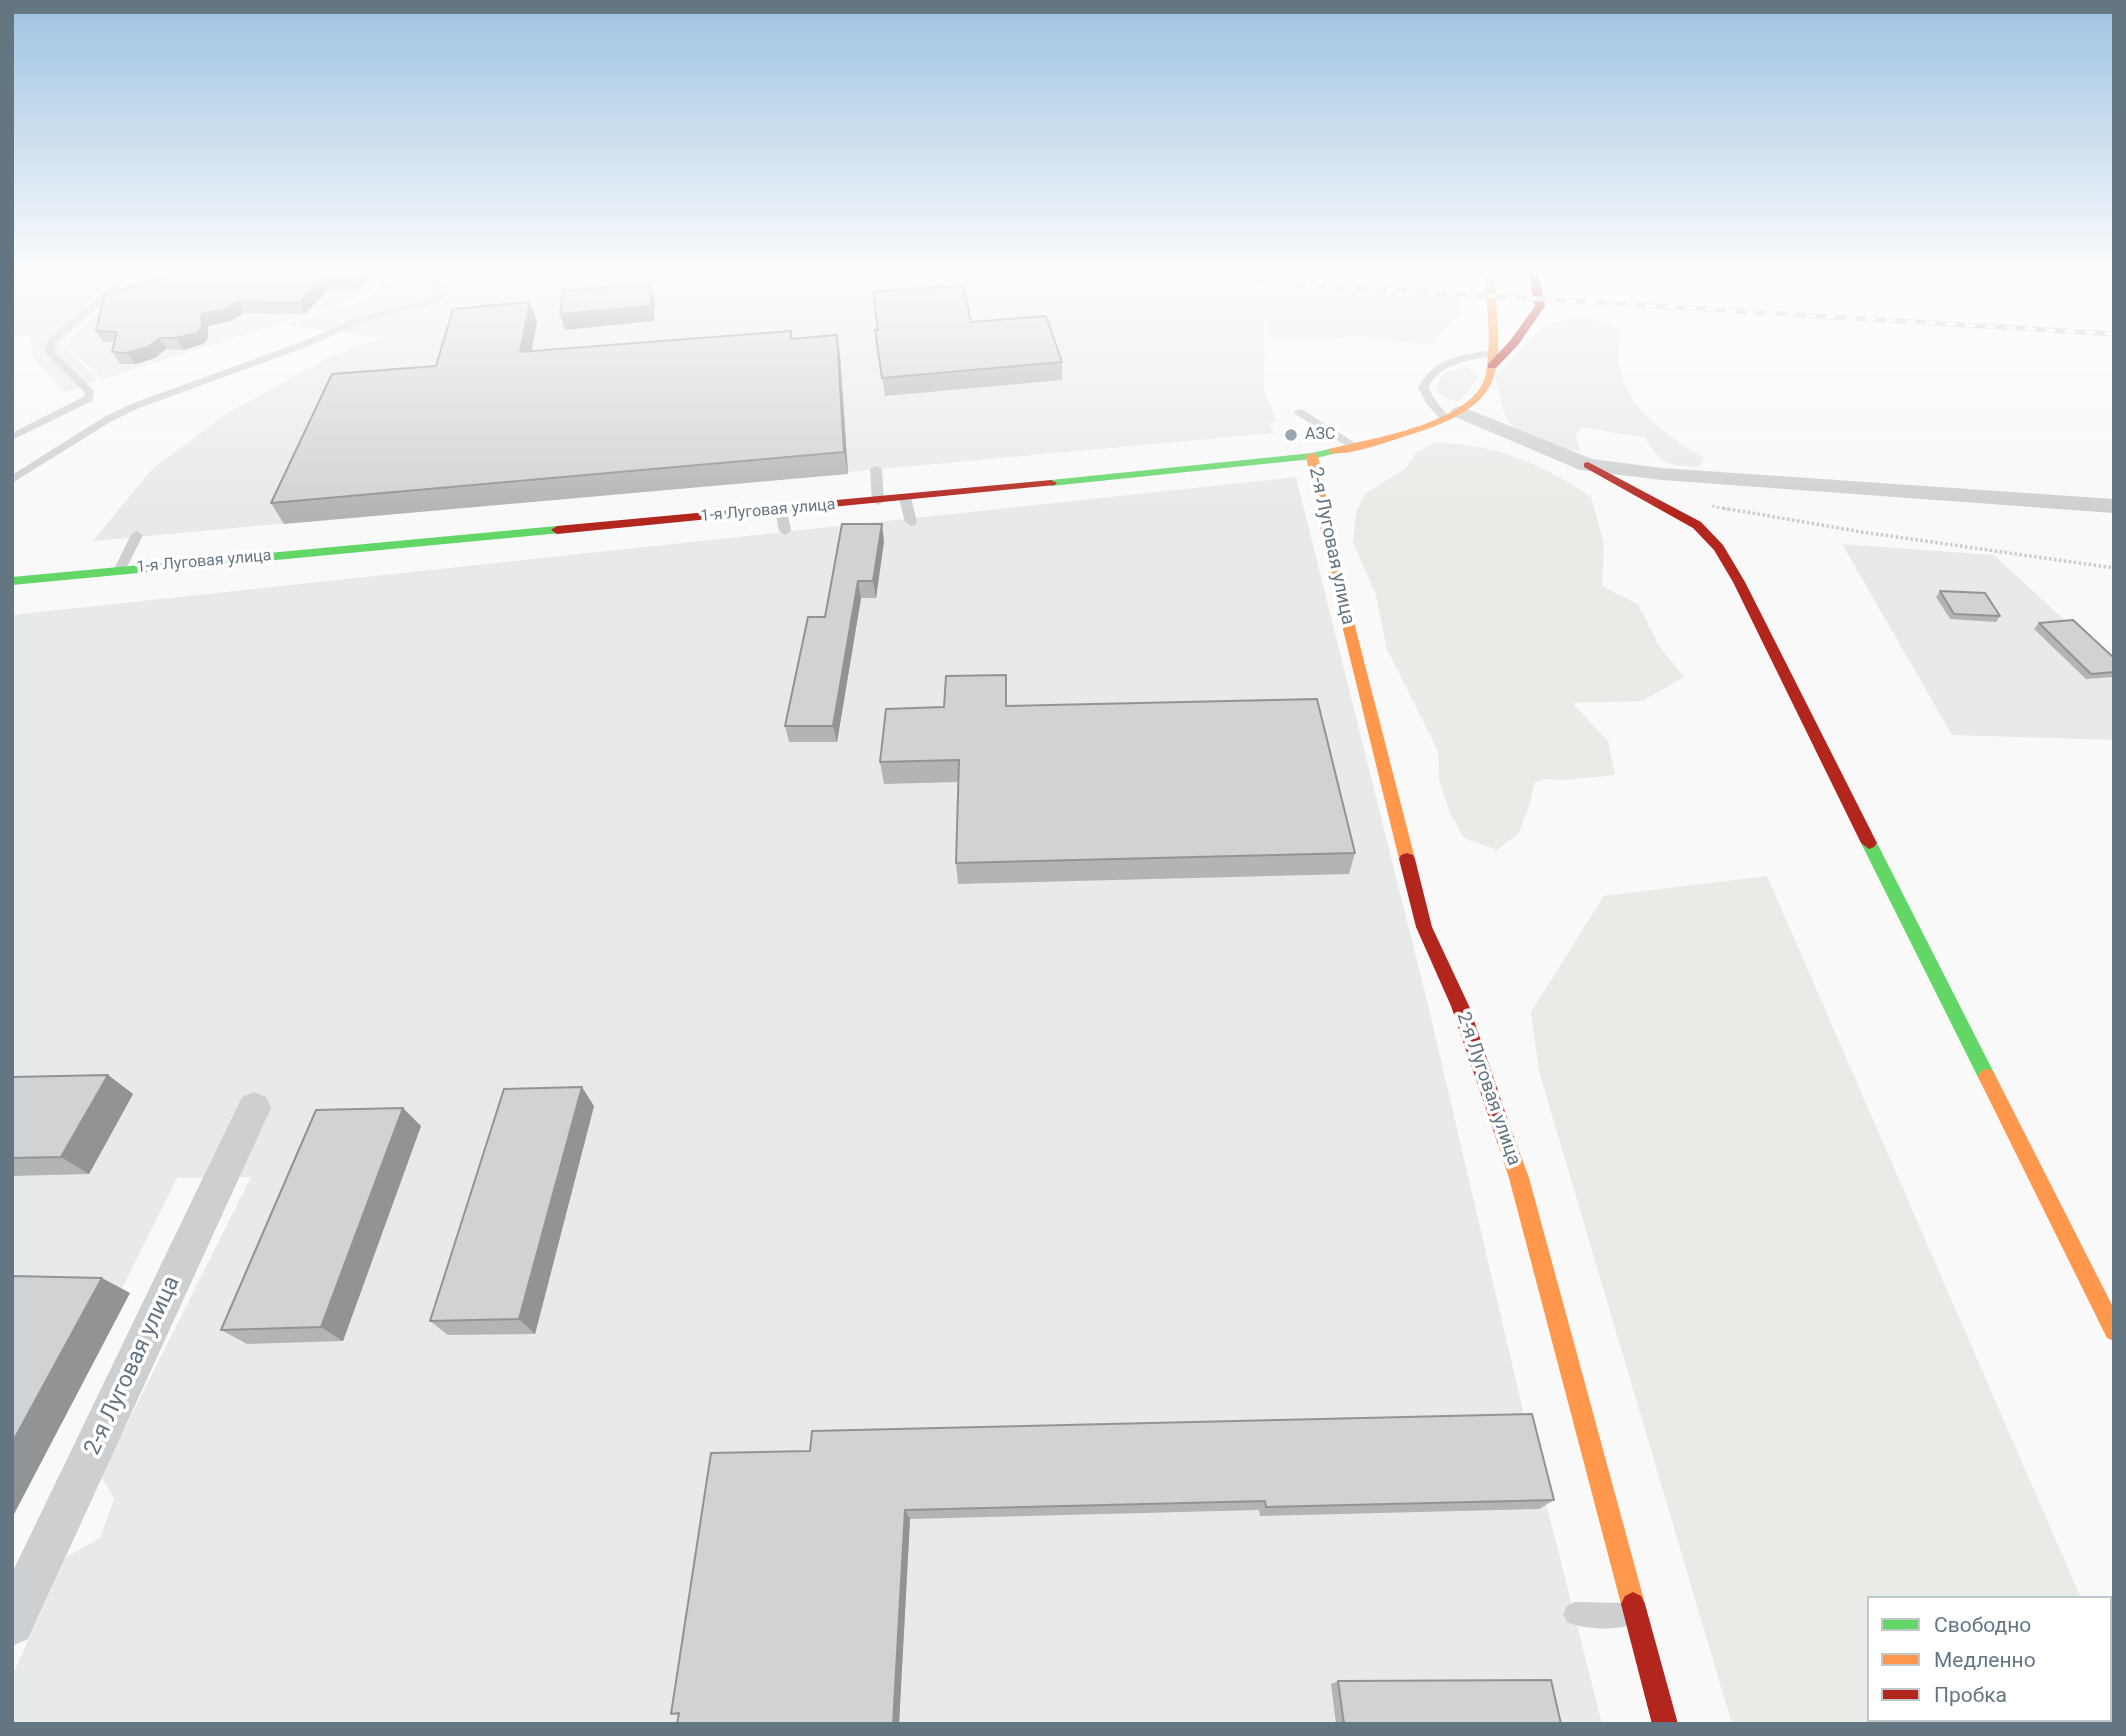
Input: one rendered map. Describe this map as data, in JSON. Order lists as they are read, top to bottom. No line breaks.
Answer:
{"streets":{"main road":["1-я Луговая улица","2-я Луговая улица"]},"crossings":[["1-я Луговая улица","2-я Луговая улица"]],"places":["АЗС"],"legend":["Свободно","Медленно","Пробка"]}
